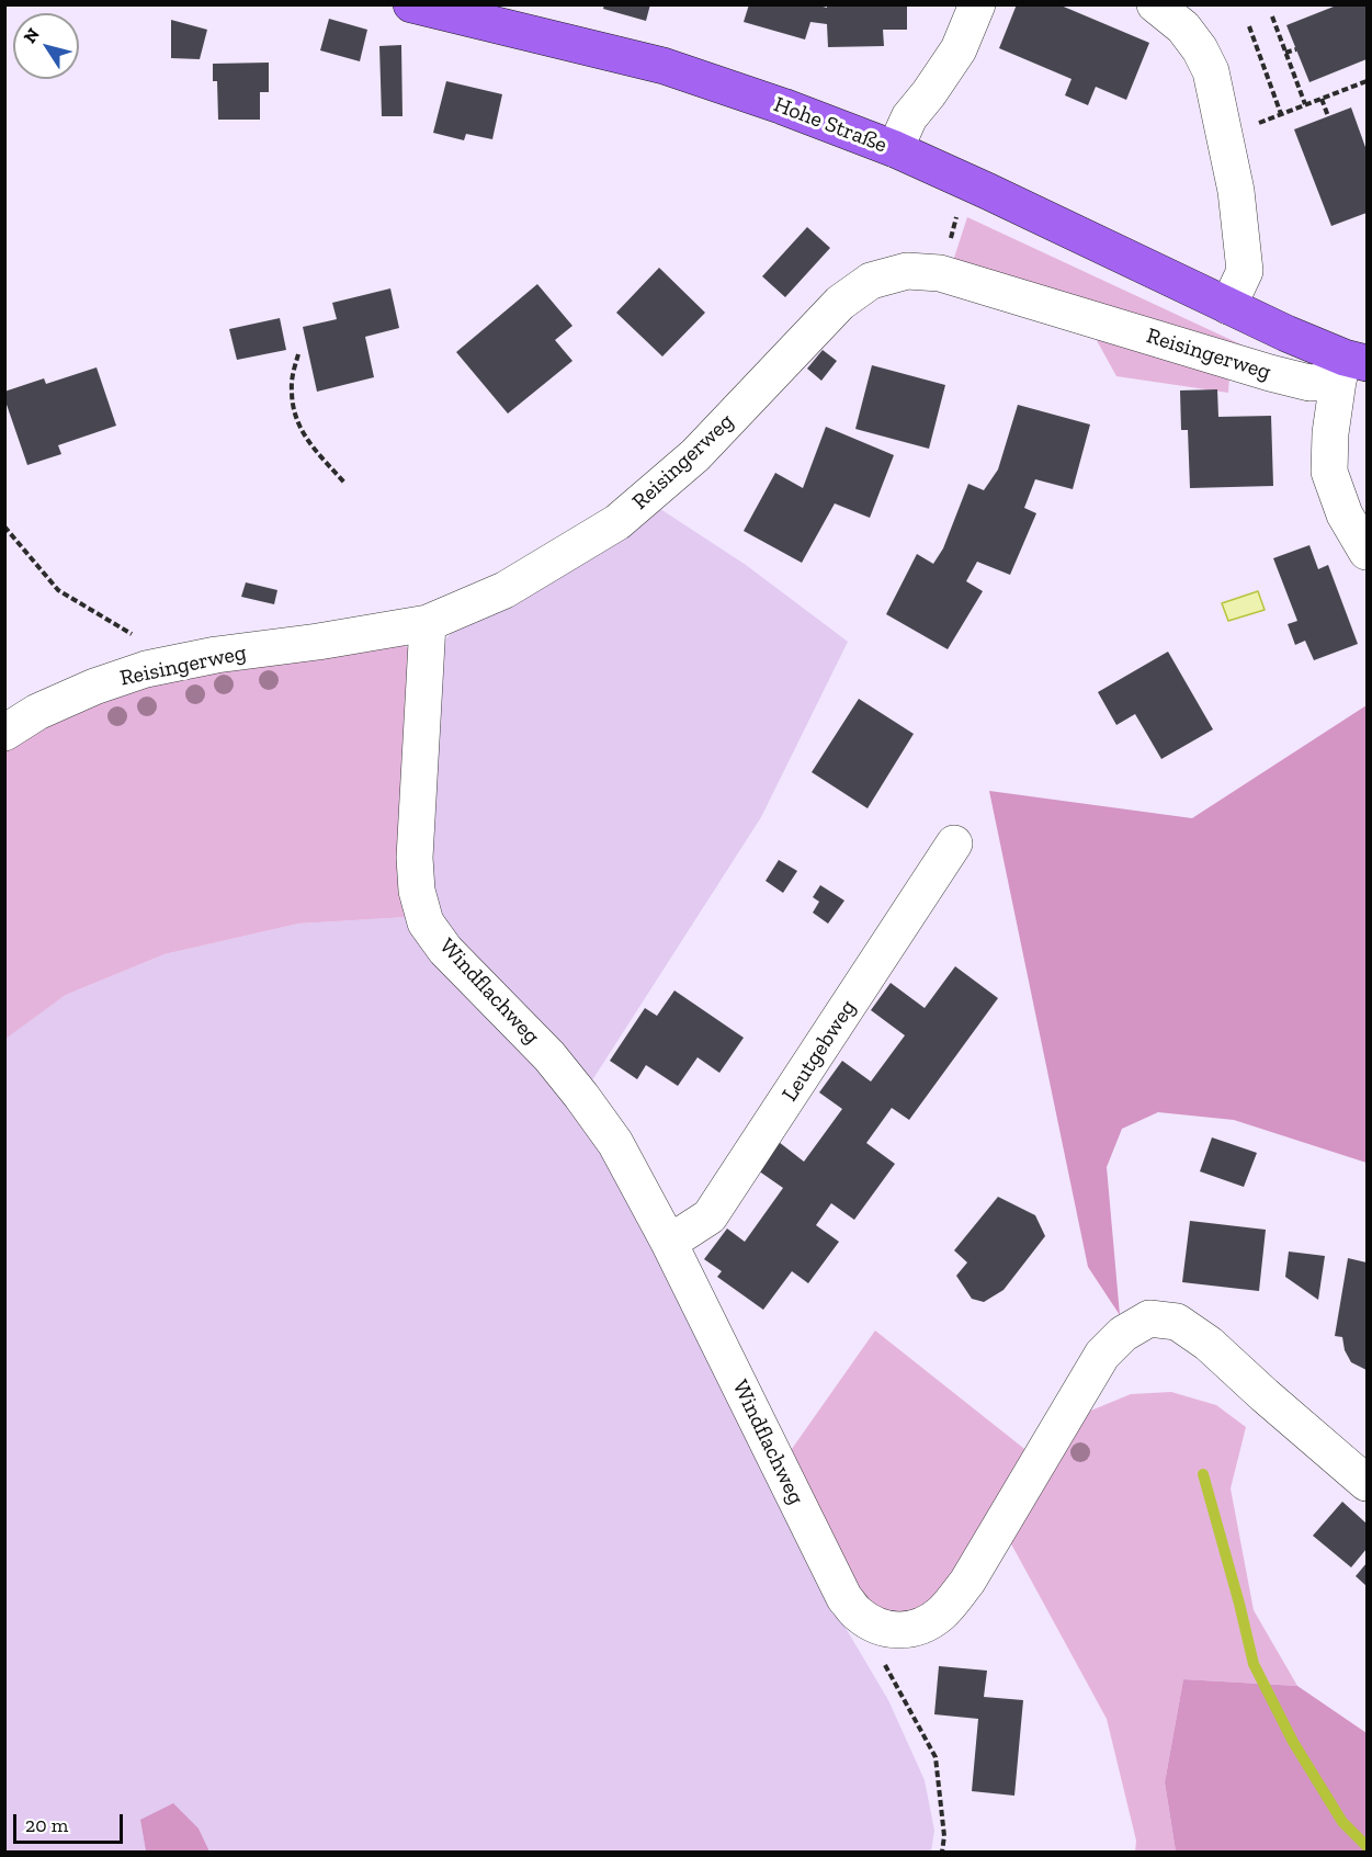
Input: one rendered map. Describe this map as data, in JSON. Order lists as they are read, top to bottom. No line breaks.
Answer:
{"streets":{"main road":["Hohe Straße"],"street":["Reisingerweg","Windflachweg","Leutgebweg"]},"crossings":[["Hohe Straße","Reisingerweg"],["Reisingerweg","Windflachweg"],["Windflachweg","Leutgebweg"]],"scale_bar":"20 m","north":"top left"}
